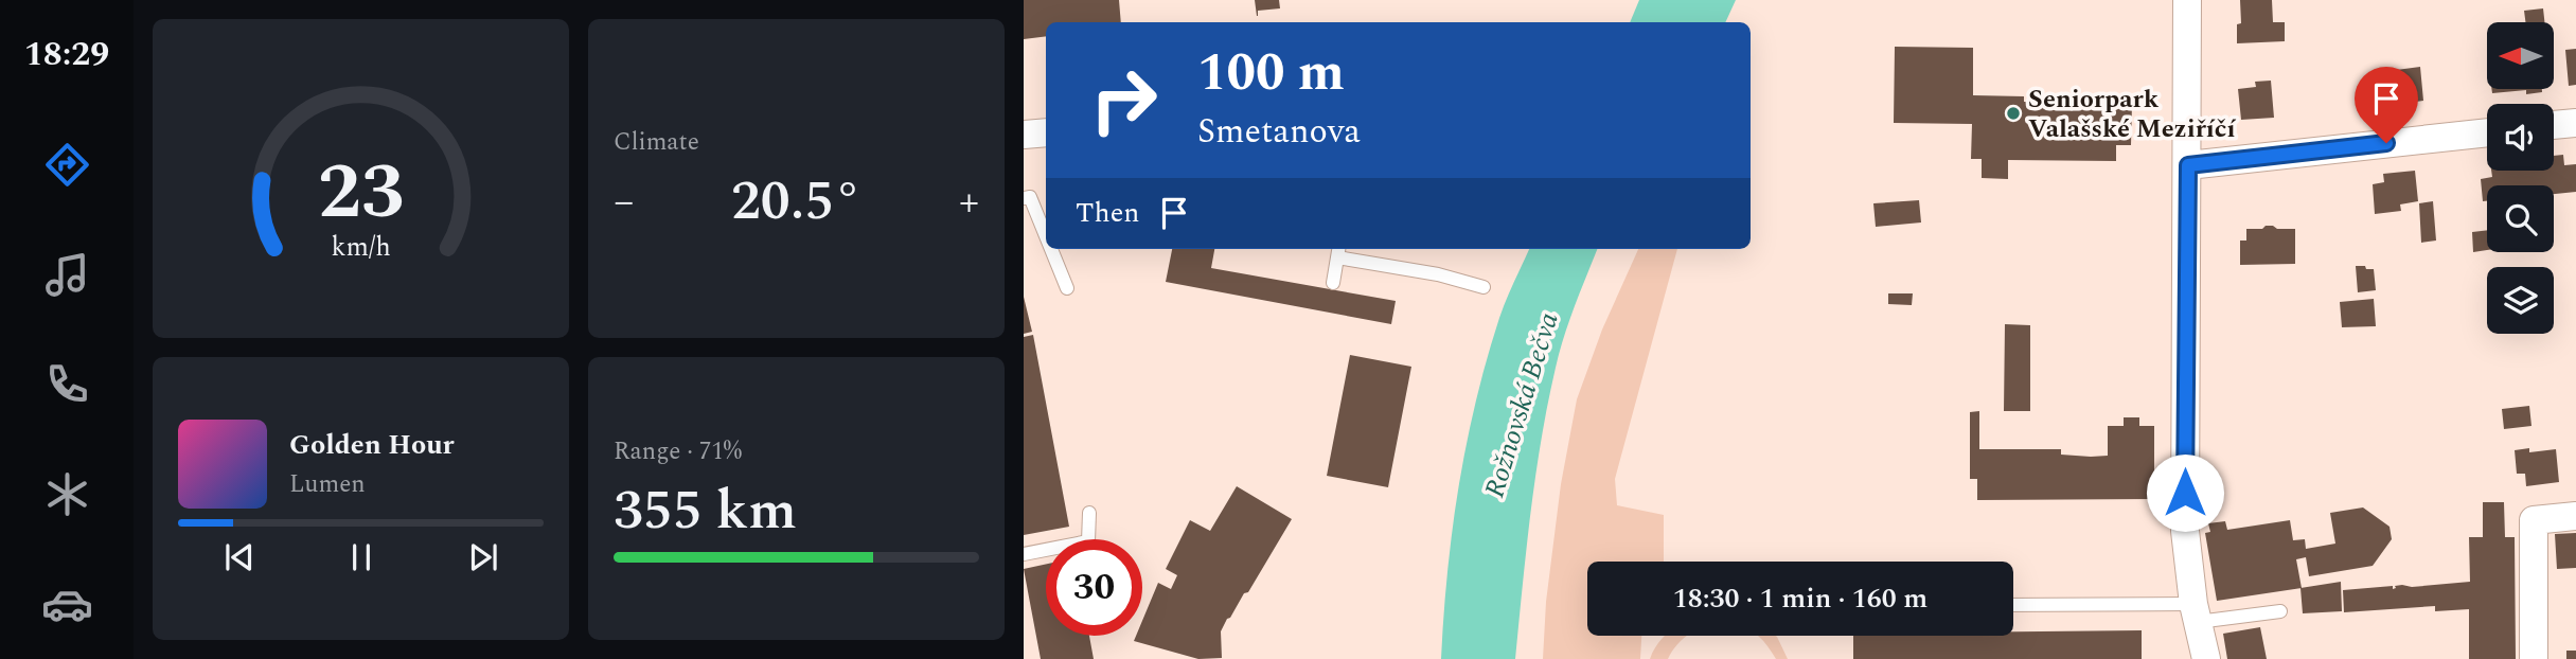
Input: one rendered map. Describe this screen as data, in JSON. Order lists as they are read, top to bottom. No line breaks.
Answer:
{"water":["Rožnovská Bečva"],"places":["Seniorpark Valašské Meziříčí"],"north":"left","page":{"tabs":"18:29","tile":["Climate",["Range · 71%","355 km"]],"turn":["100 m","Smetanova"],"heat":["−","20.5°","+"],"then":"Then","song":["Golden Hour","Lumen"],"limit":"30","trip":"18:30 · 1 min · 160 m","gauge":["23","km/h"]}}
